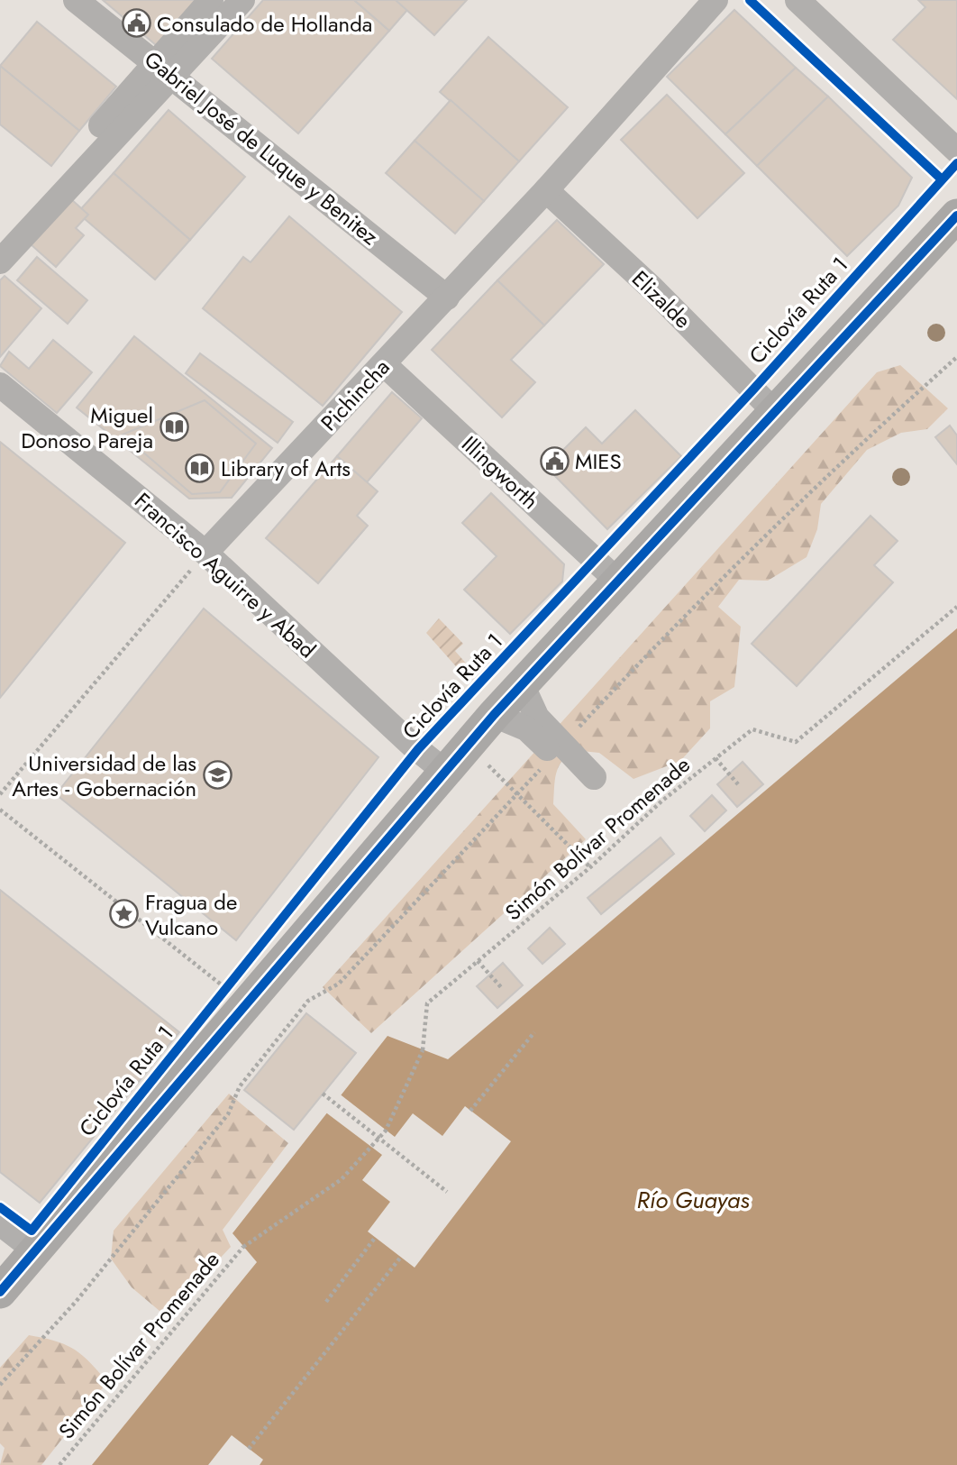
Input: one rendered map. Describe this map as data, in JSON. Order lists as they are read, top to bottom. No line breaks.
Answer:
{"streets":{"street":["Gabriel José de Luque y Benitez","Elizalde","Pichincha","Illingworth","Francisco Aguirre y Abad"],"path":["Simón Bolívar Promenade"],"cycle path":["Ciclovía Ruta 1"]},"crossings":[["Gabriel José de Luque y Benitez","Pichincha"],["Elizalde","Pichincha"],["Pichincha","Illingworth"],["Pichincha","Francisco Aguirre y Abad"]],"water":["Río Guayas"],"places":{"public building":["Consulado de Hollanda","MIES"],"library":["Miguel Donoso Pareja","Library of Arts"],"school or university":["Universidad de las Artes - Gobernación"],"place":["Fragua de Vulcano"]}}
